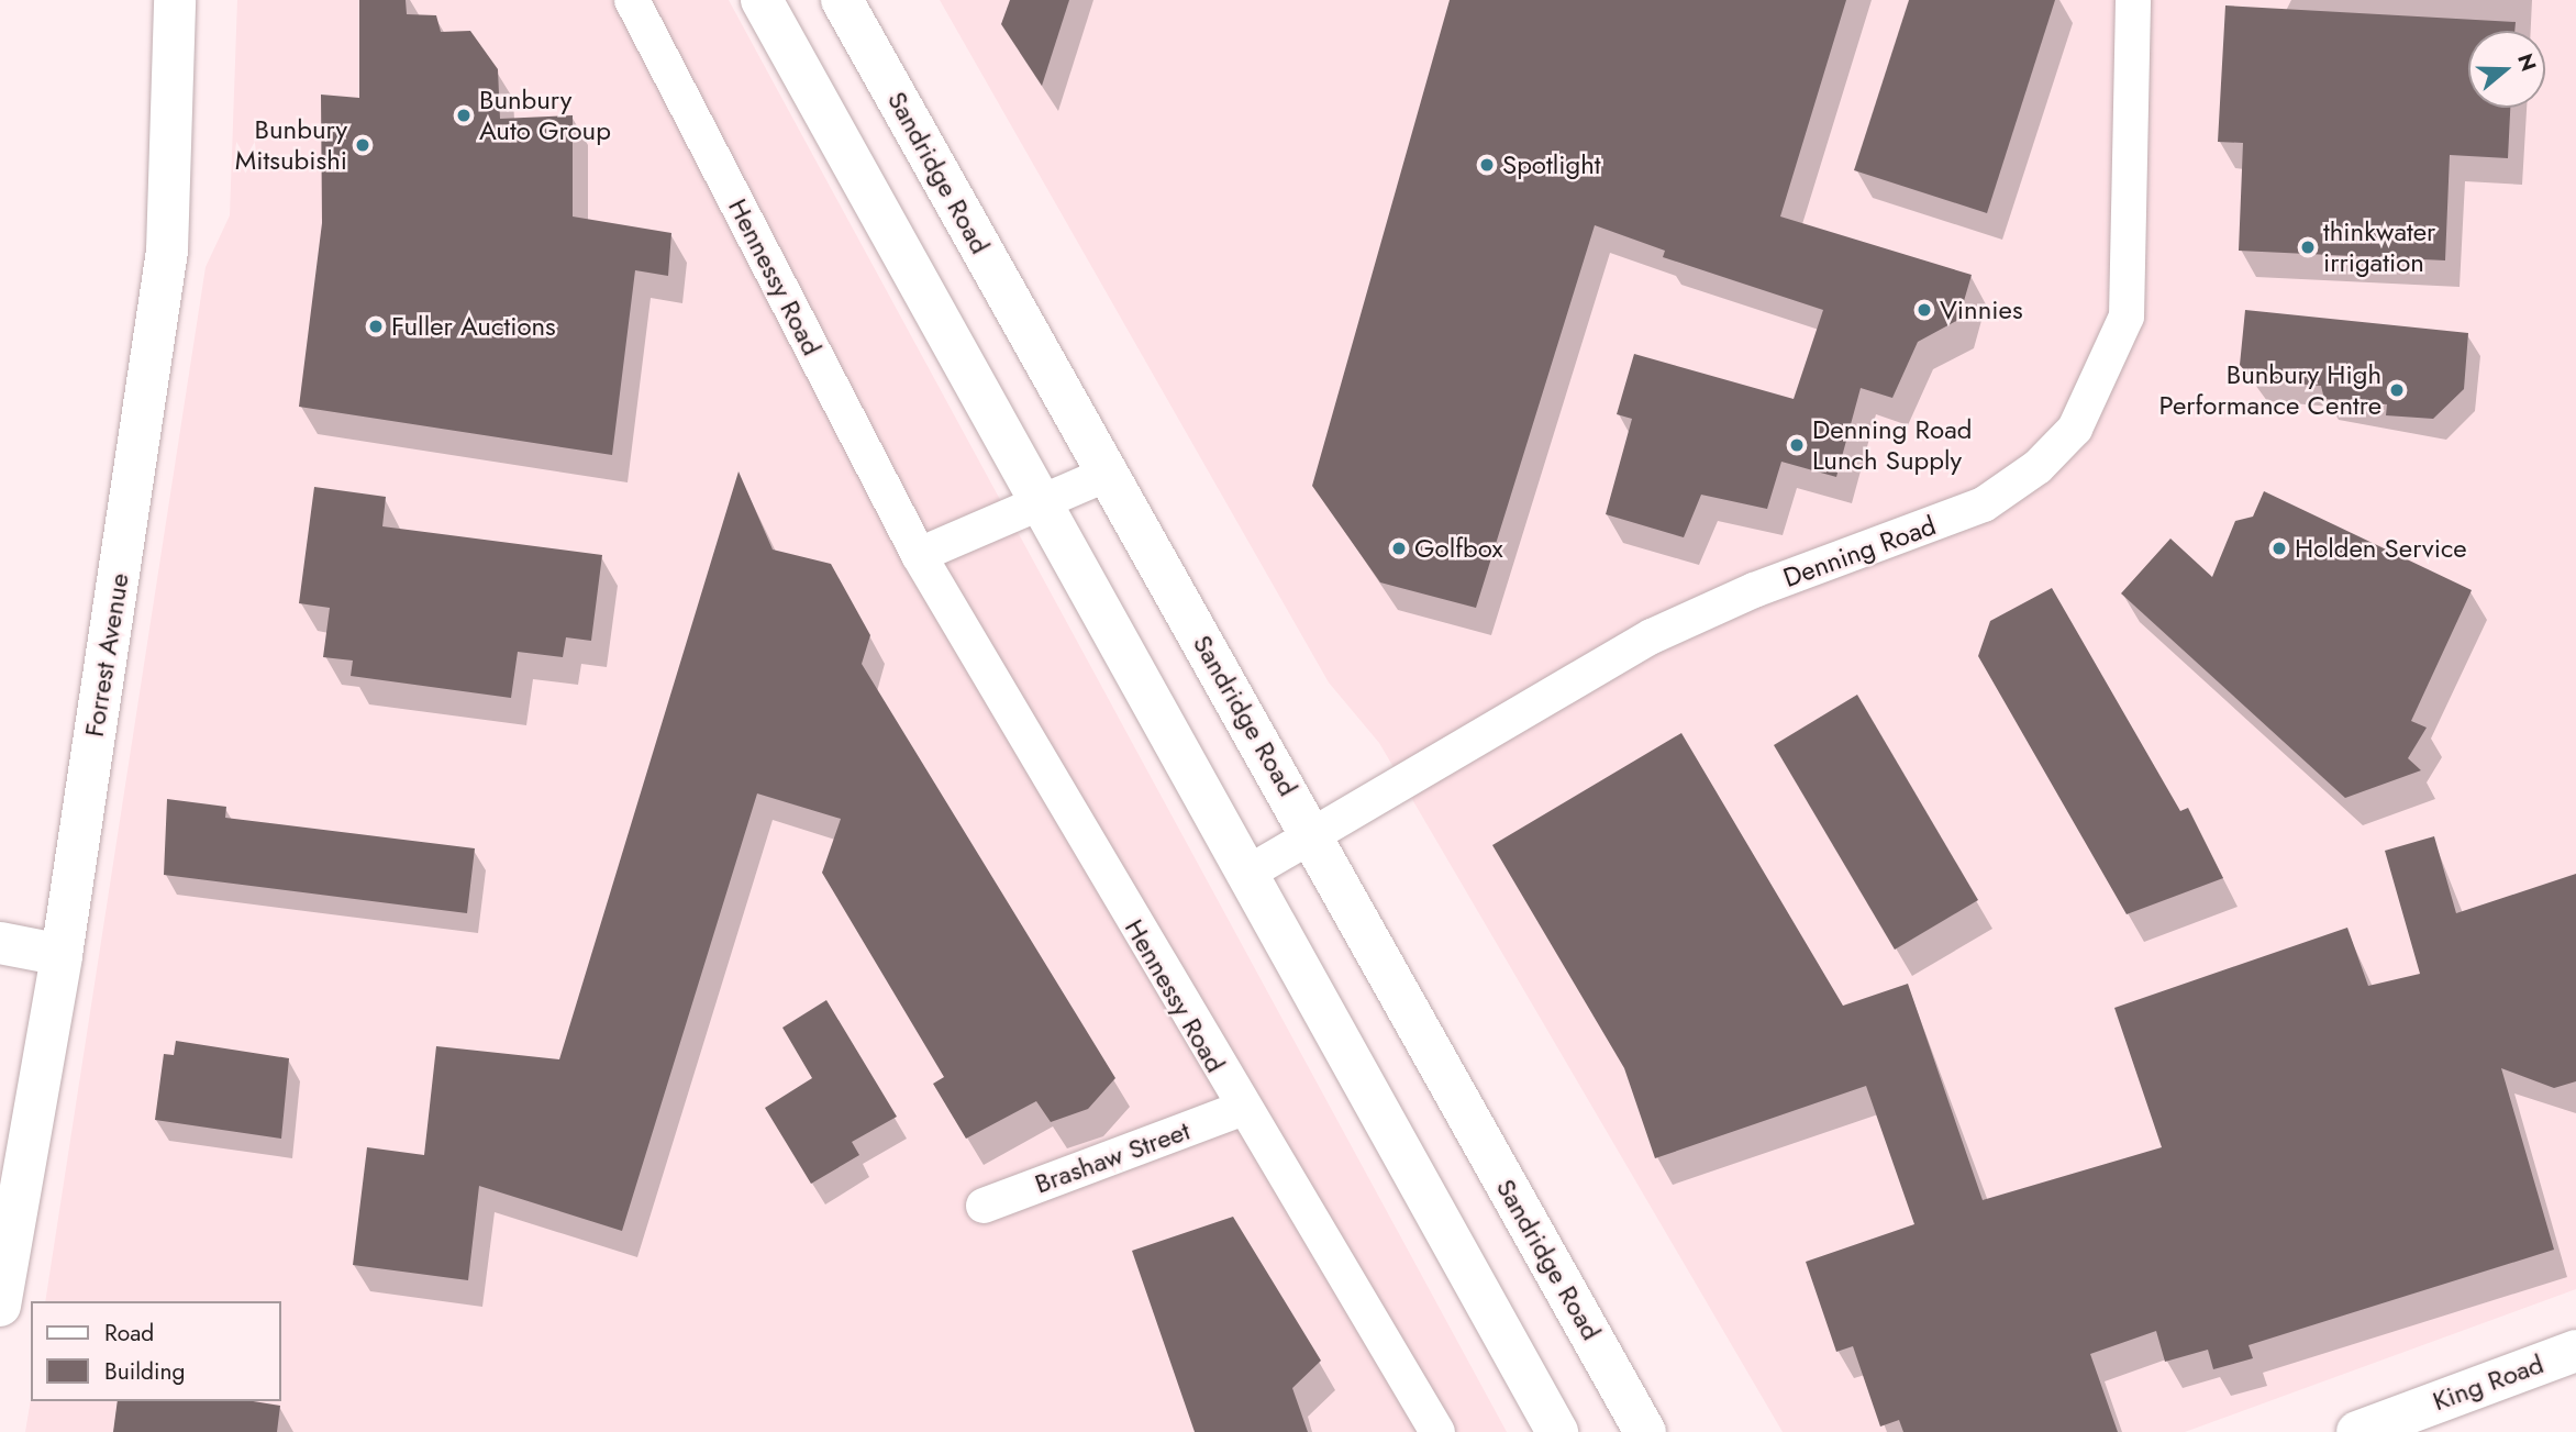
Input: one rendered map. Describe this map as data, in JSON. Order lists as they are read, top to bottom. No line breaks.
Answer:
{"streets":{"main road":["Sandridge Road","Forrest Avenue","King Road"],"street":["Hennessy Road","Denning Road","Brashaw Street"]},"crossings":[["Sandridge Road","Denning Road"],["Hennessy Road","Brashaw Street"]],"places":["Bunbury Auto Group","Bunbury Mitsubishi","Spotlight","thinkwater irrigation","Vinnies","Fuller Auctions","Bunbury High Performance Centre","Denning Road Lunch Supply","Golfbox","Holden Service"],"legend":["Road","Building"],"north":"right"}
